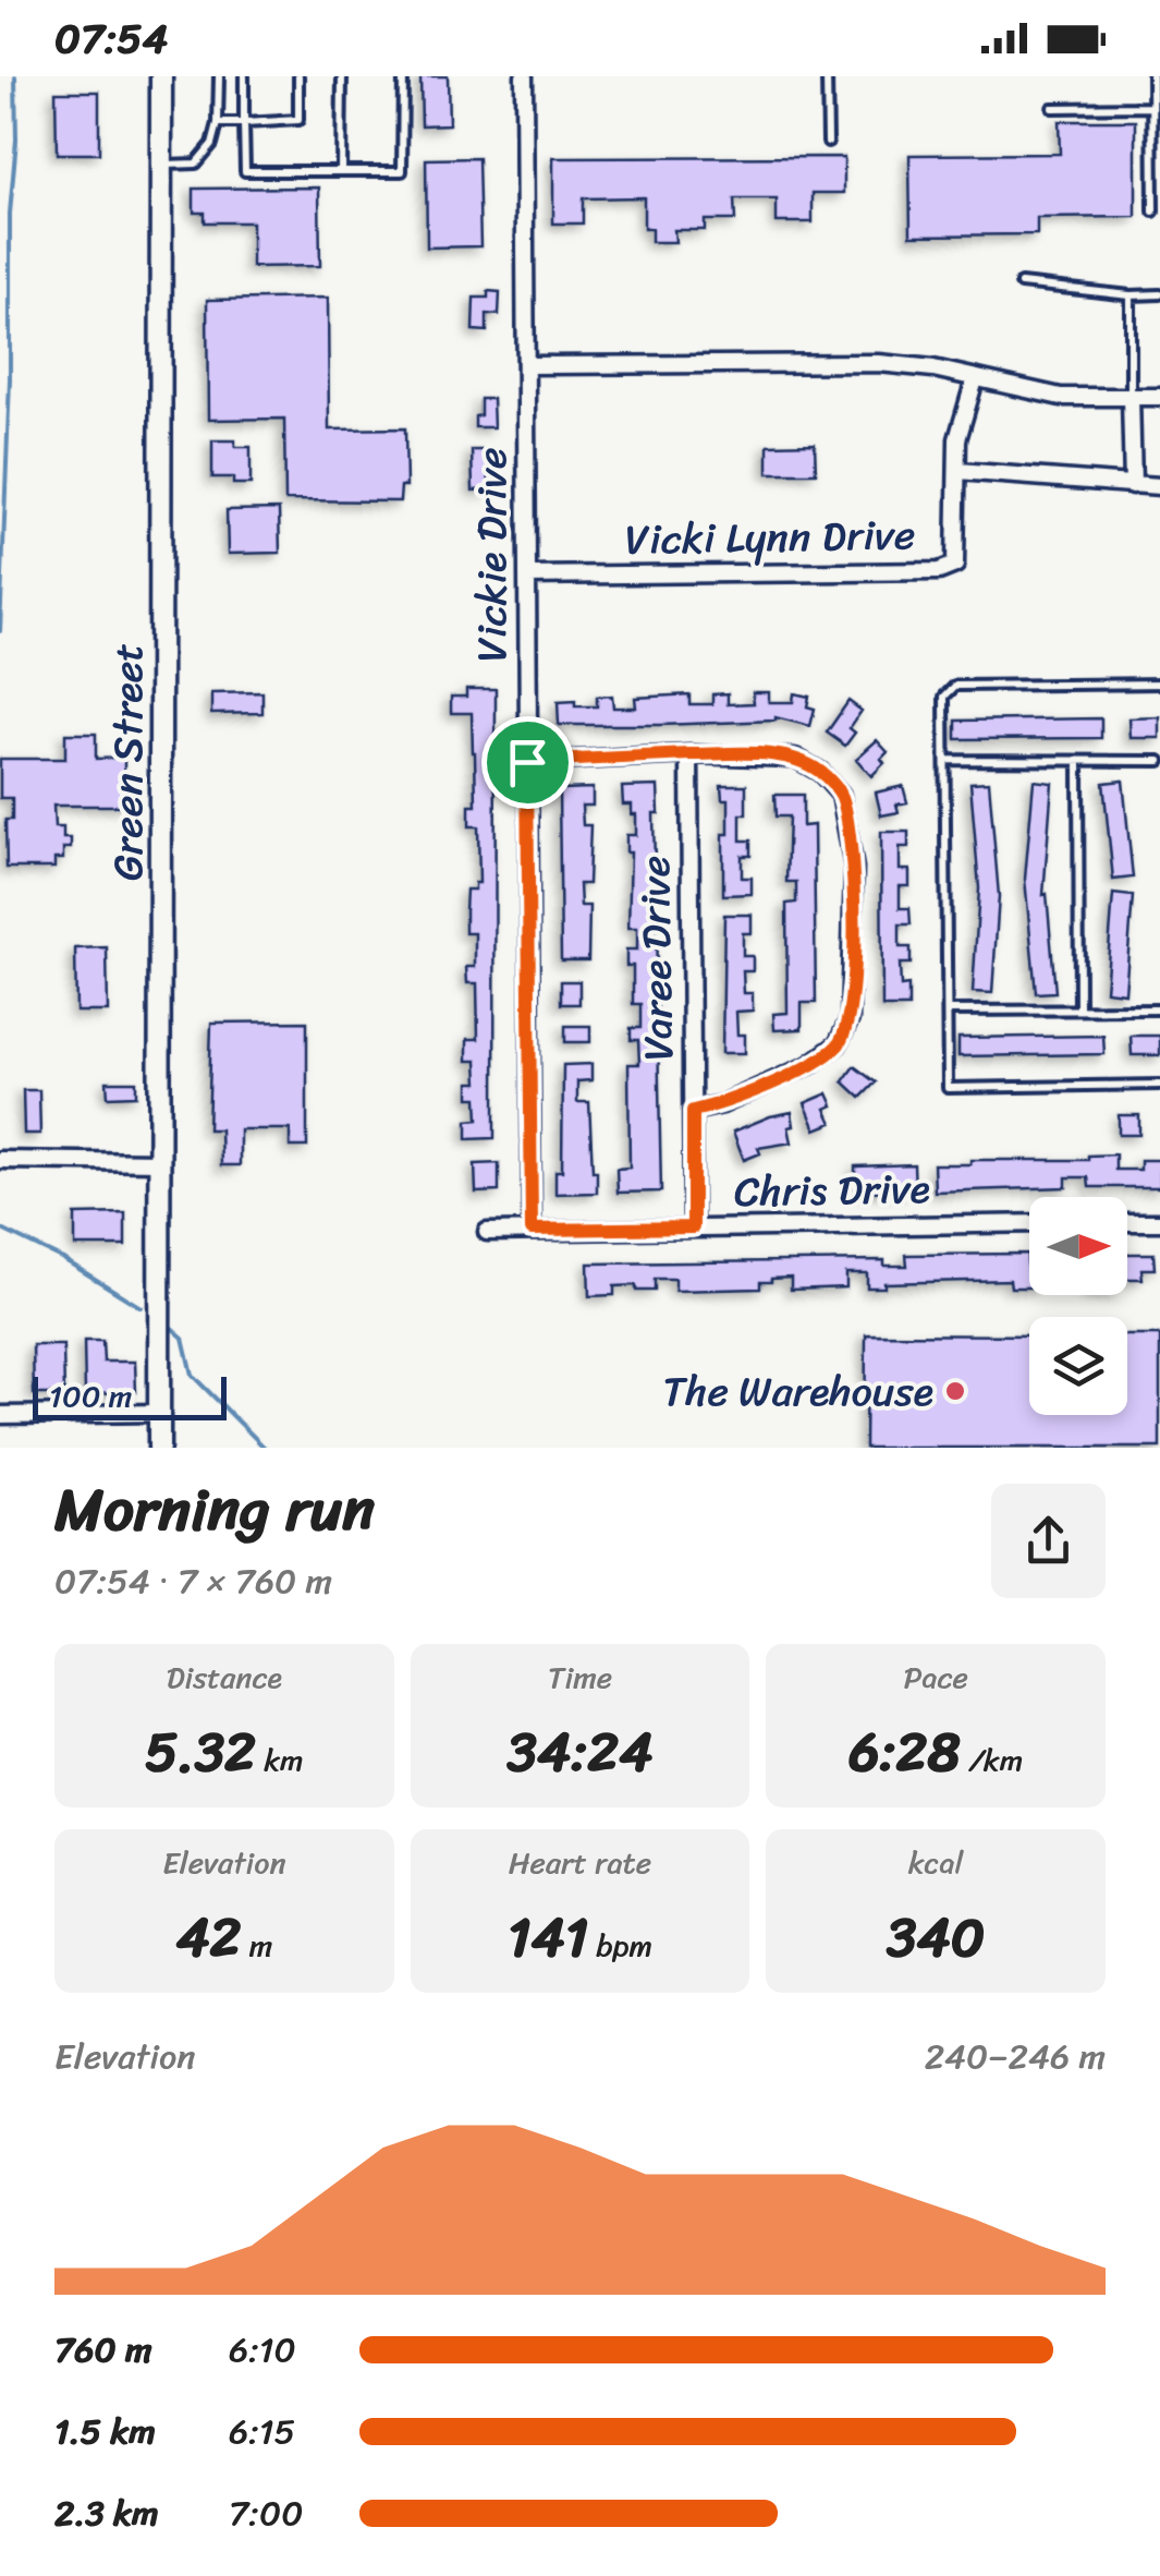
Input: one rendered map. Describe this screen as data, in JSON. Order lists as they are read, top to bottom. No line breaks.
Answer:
{"streets":{"street":["Vicki Lynn Drive","Vickie Drive","Green Street","Varee Drive","Chris Drive"]},"crossings":[["Vicki Lynn Drive","Vickie Drive"],["Vickie Drive","Chris Drive"],["Varee Drive","Chris Drive"]],"places":["The Warehouse"],"scale_bar":"100 m","north":"right","page":{"status":"07:54","scale":"100 m","heading":["Morning run","07:54 · 7 × 760 m"],"stats":[["Distance","5.32 km"],["Time","34:24"],["Pace","6:28 /km"],["Elevation","42 m"],["Heart rate","141 bpm"],["kcal","340"]],"chart":["Elevation","240–246 m"],"list":[{"name":"760 m","note":"6:10"},{"name":"1.5 km","note":"6:15"},{"name":"2.3 km","note":"7:00"}]}}
